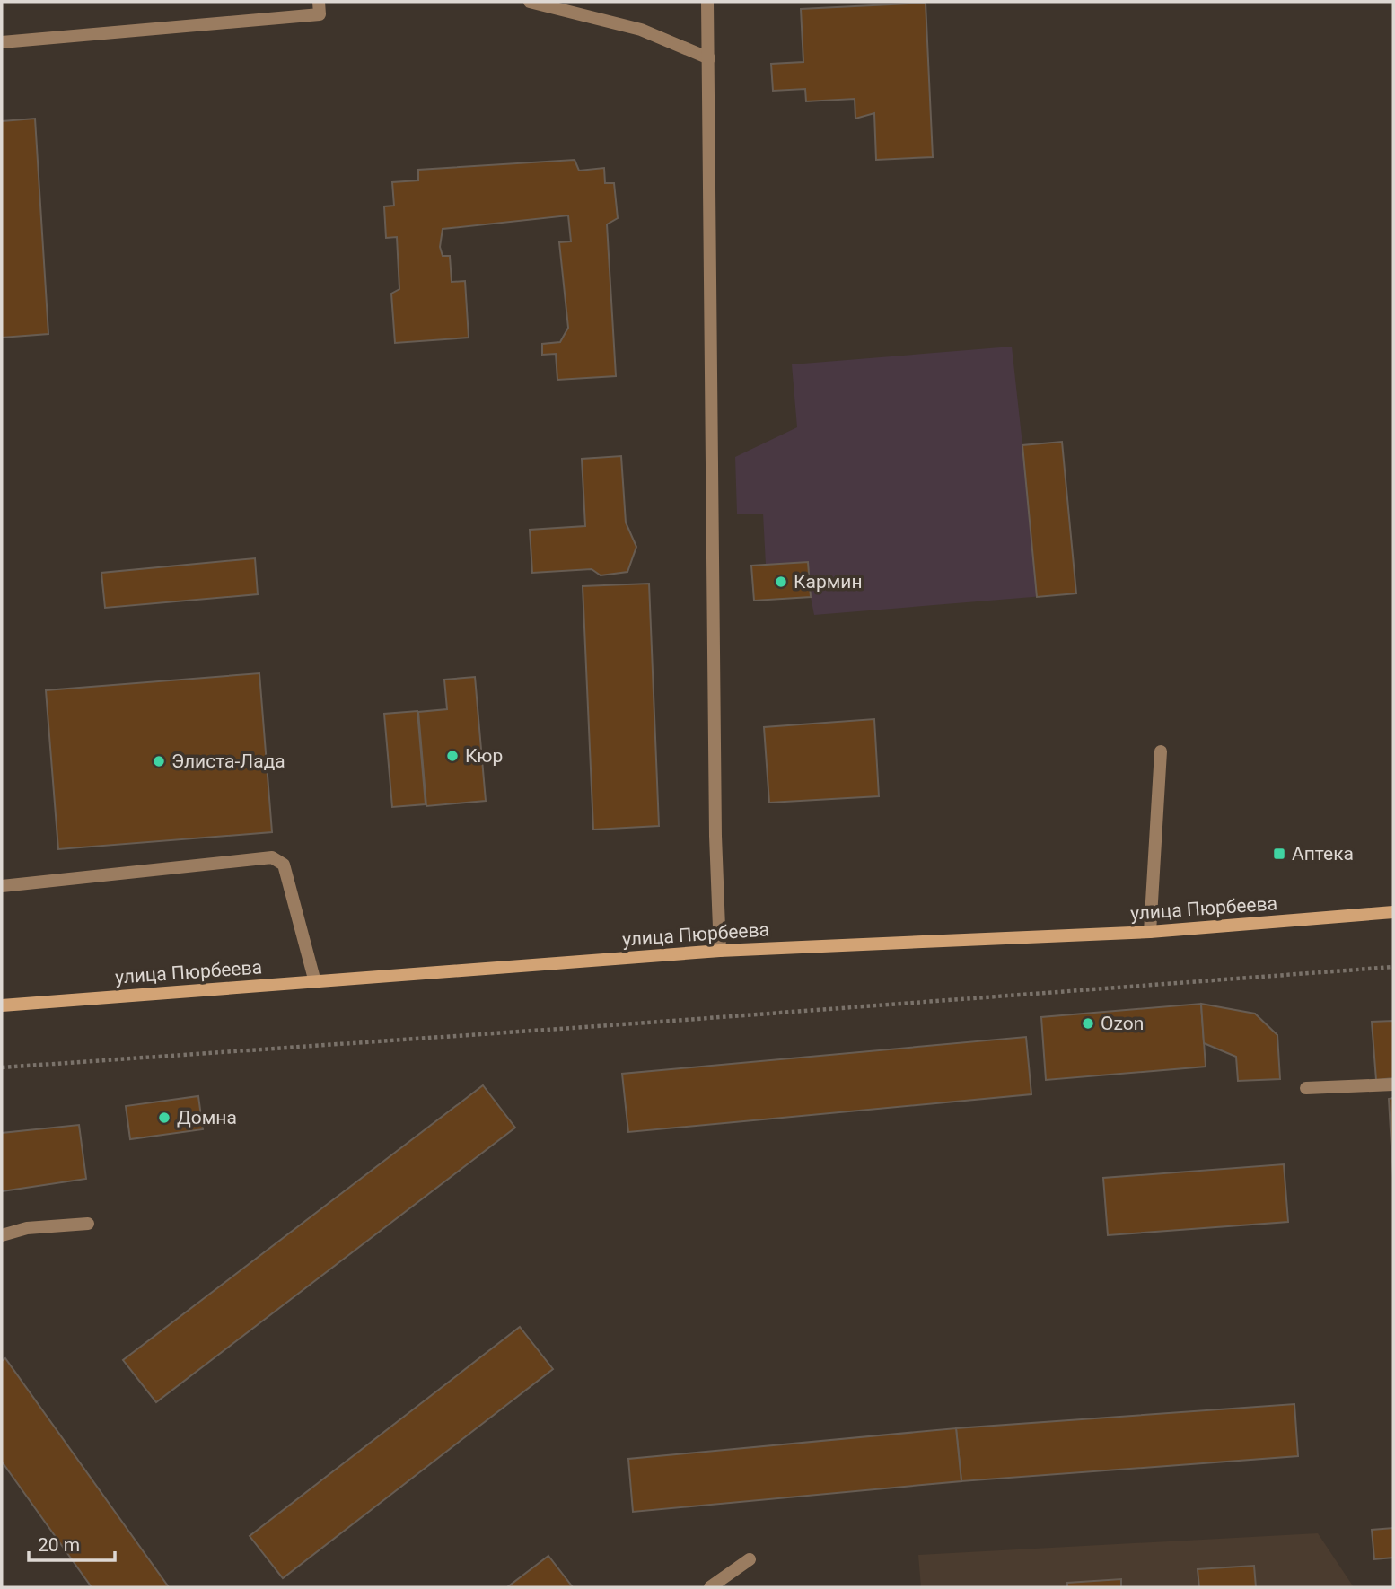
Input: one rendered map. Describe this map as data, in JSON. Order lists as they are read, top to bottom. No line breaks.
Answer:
{"streets":{"main road":["улица Пюрбеева"]},"places":{"other":["Кармин","Кюр","Элиста-Лада","Ozon","Домна"],"transit":["Аптека"]},"scale_bar":"20 m"}
